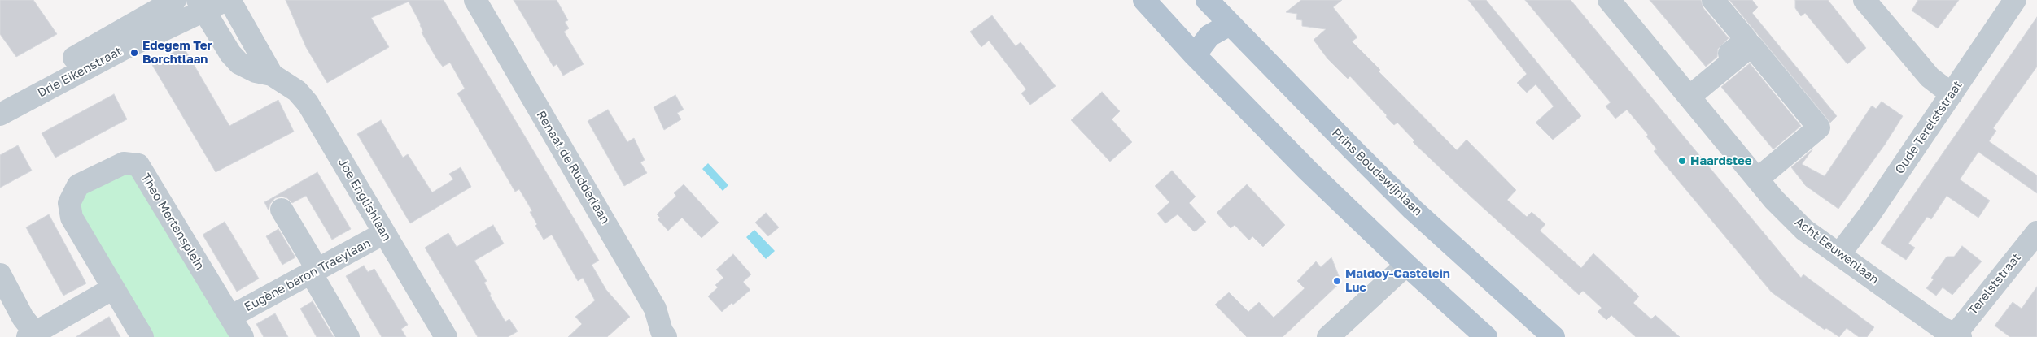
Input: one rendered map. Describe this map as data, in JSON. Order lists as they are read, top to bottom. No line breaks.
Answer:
{"streets":{"main road":["Prins Boudewijnlaan"],"street":["Drie Eikenstraat","Oude Terelststraat","Renaat de Rudderlaan","Joe Englishlaan","Theo Mertensplein","Acht Eeuwenlaan","Eugène baron Traeylaan","Terelststraat"]},"crossings":[["Drie Eikenstraat","Joe Englishlaan"],["Oude Terelststraat","Acht Eeuwenlaan"],["Joe Englishlaan","Eugène baron Traeylaan"],["Theo Mertensplein","Eugène baron Traeylaan"],["Acht Eeuwenlaan","Terelststraat"]],"places":["Edegem Ter Borchtlaan","Haardstee","Maldoy-Castelein Luc"]}
